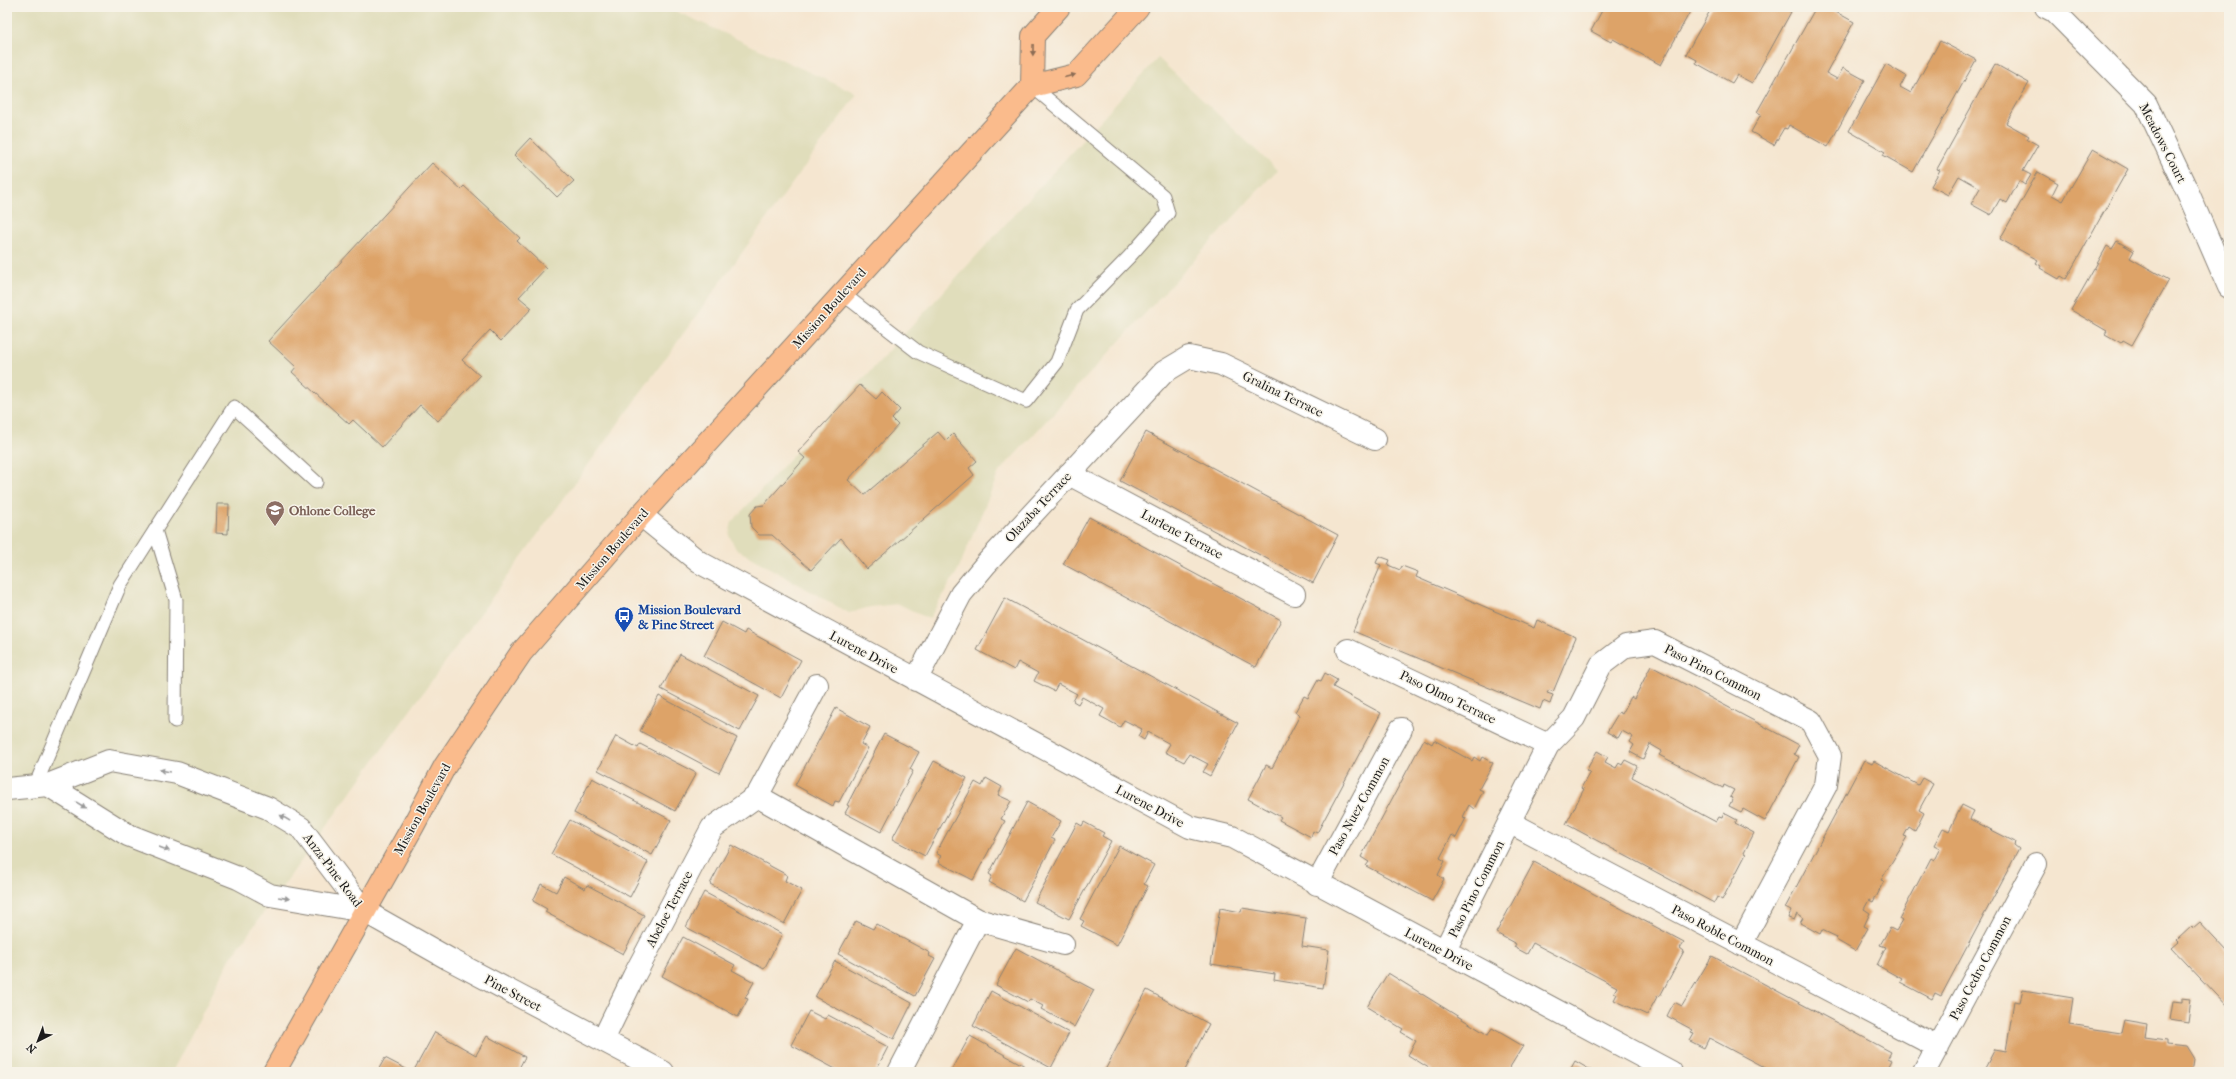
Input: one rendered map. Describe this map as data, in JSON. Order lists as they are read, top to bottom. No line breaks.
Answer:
{"streets":{"main road":["Mission Boulevard"],"street":["Meadows Court","Gralina Terrace","Olazaba Terrace","Lurlene Terrace","Lurene Drive","Paso Pino Common","Paso Olmo Terrace","Paso Nuez Common","Anza-Pine Road","Abeloe Terrace","Paso Roble Common","Paso Cedro Common","Pine Street"]},"crossings":[["Mission Boulevard","Lurene Drive"],["Mission Boulevard","Anza-Pine Road"],["Mission Boulevard","Pine Street"],["Gralina Terrace","Olazaba Terrace"],["Olazaba Terrace","Lurlene Terrace"],["Olazaba Terrace","Lurene Drive"],["Lurene Drive","Paso Pino Common"],["Lurene Drive","Paso Nuez Common"],["Paso Pino Common","Paso Olmo Terrace"],["Paso Pino Common","Paso Roble Common"],["Anza-Pine Road","Pine Street"],["Abeloe Terrace","Pine Street"],["Paso Roble Common","Paso Cedro Common"]],"places":{"school or university":["Ohlone College"],"bus stop":["Mission Boulevard & Pine Street"]},"north":"bottom left"}
